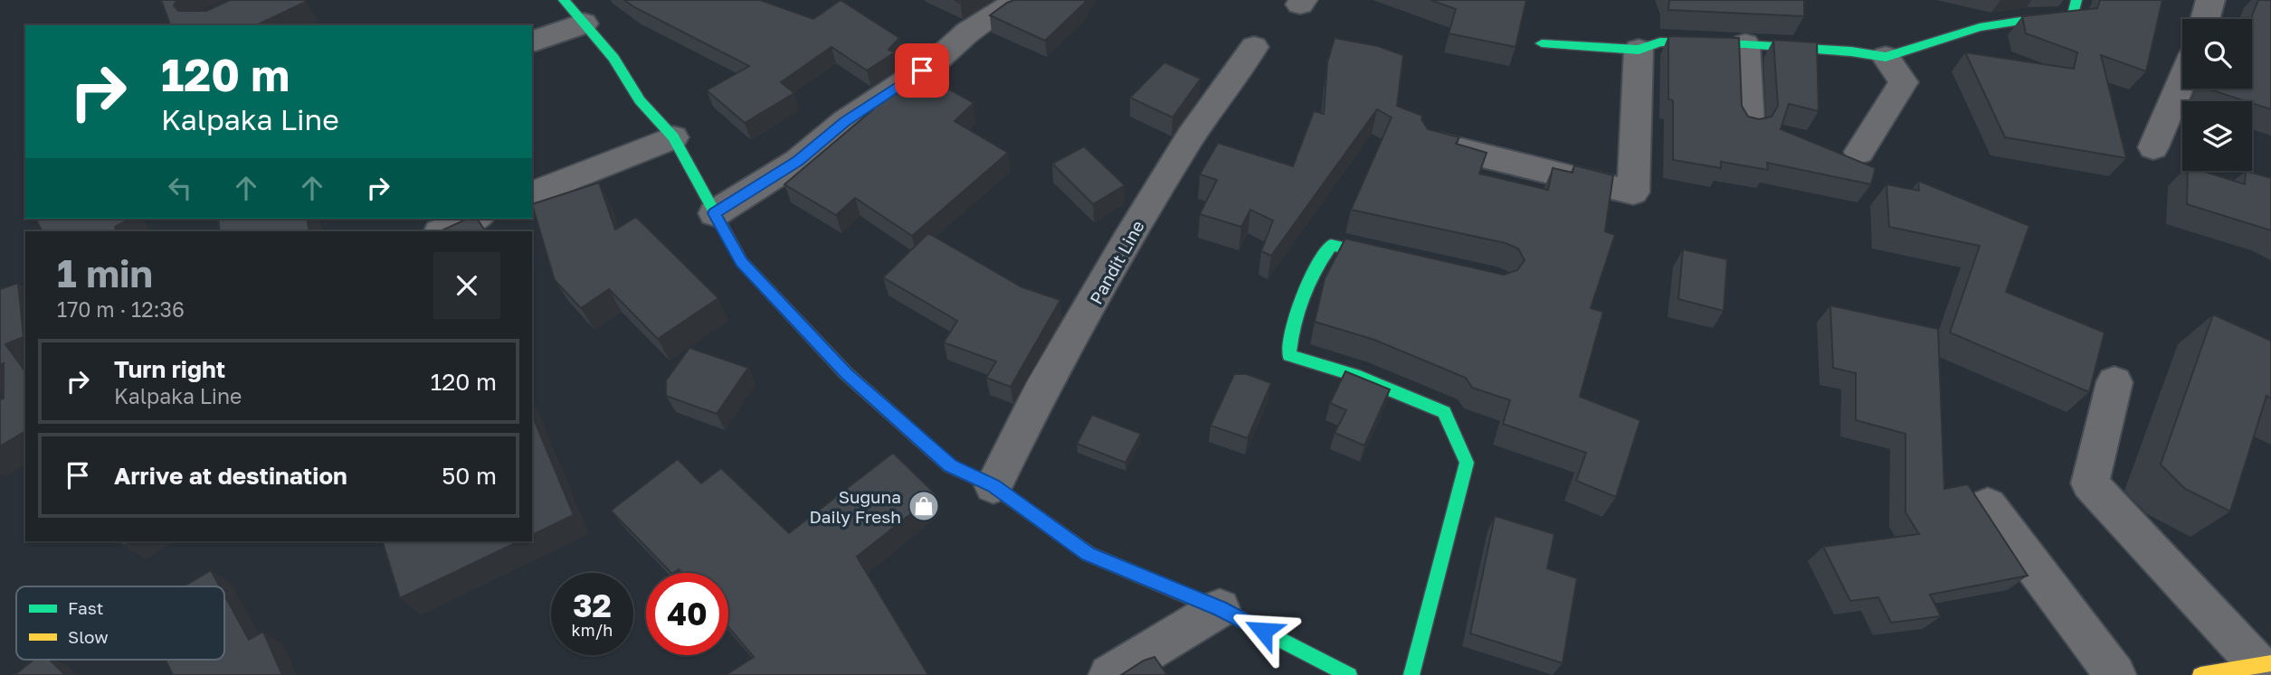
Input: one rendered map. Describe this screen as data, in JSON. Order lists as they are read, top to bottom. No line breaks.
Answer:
{"streets":{"street":["Pandit Line"]},"places":{"shop":["Suguna Daily Fresh"]},"legend":["Fast","Slow"],"page":{"turn":["120 m","Kalpaka Line"],"heading":["1 min","170 m · 12:36"],"list":[{"name":"Turn right","note":"Kalpaka Line","value":"120 m"},{"name":"Arrive at destination","value":"50 m"}],"speed":"32 km/h","limit":"40"}}
